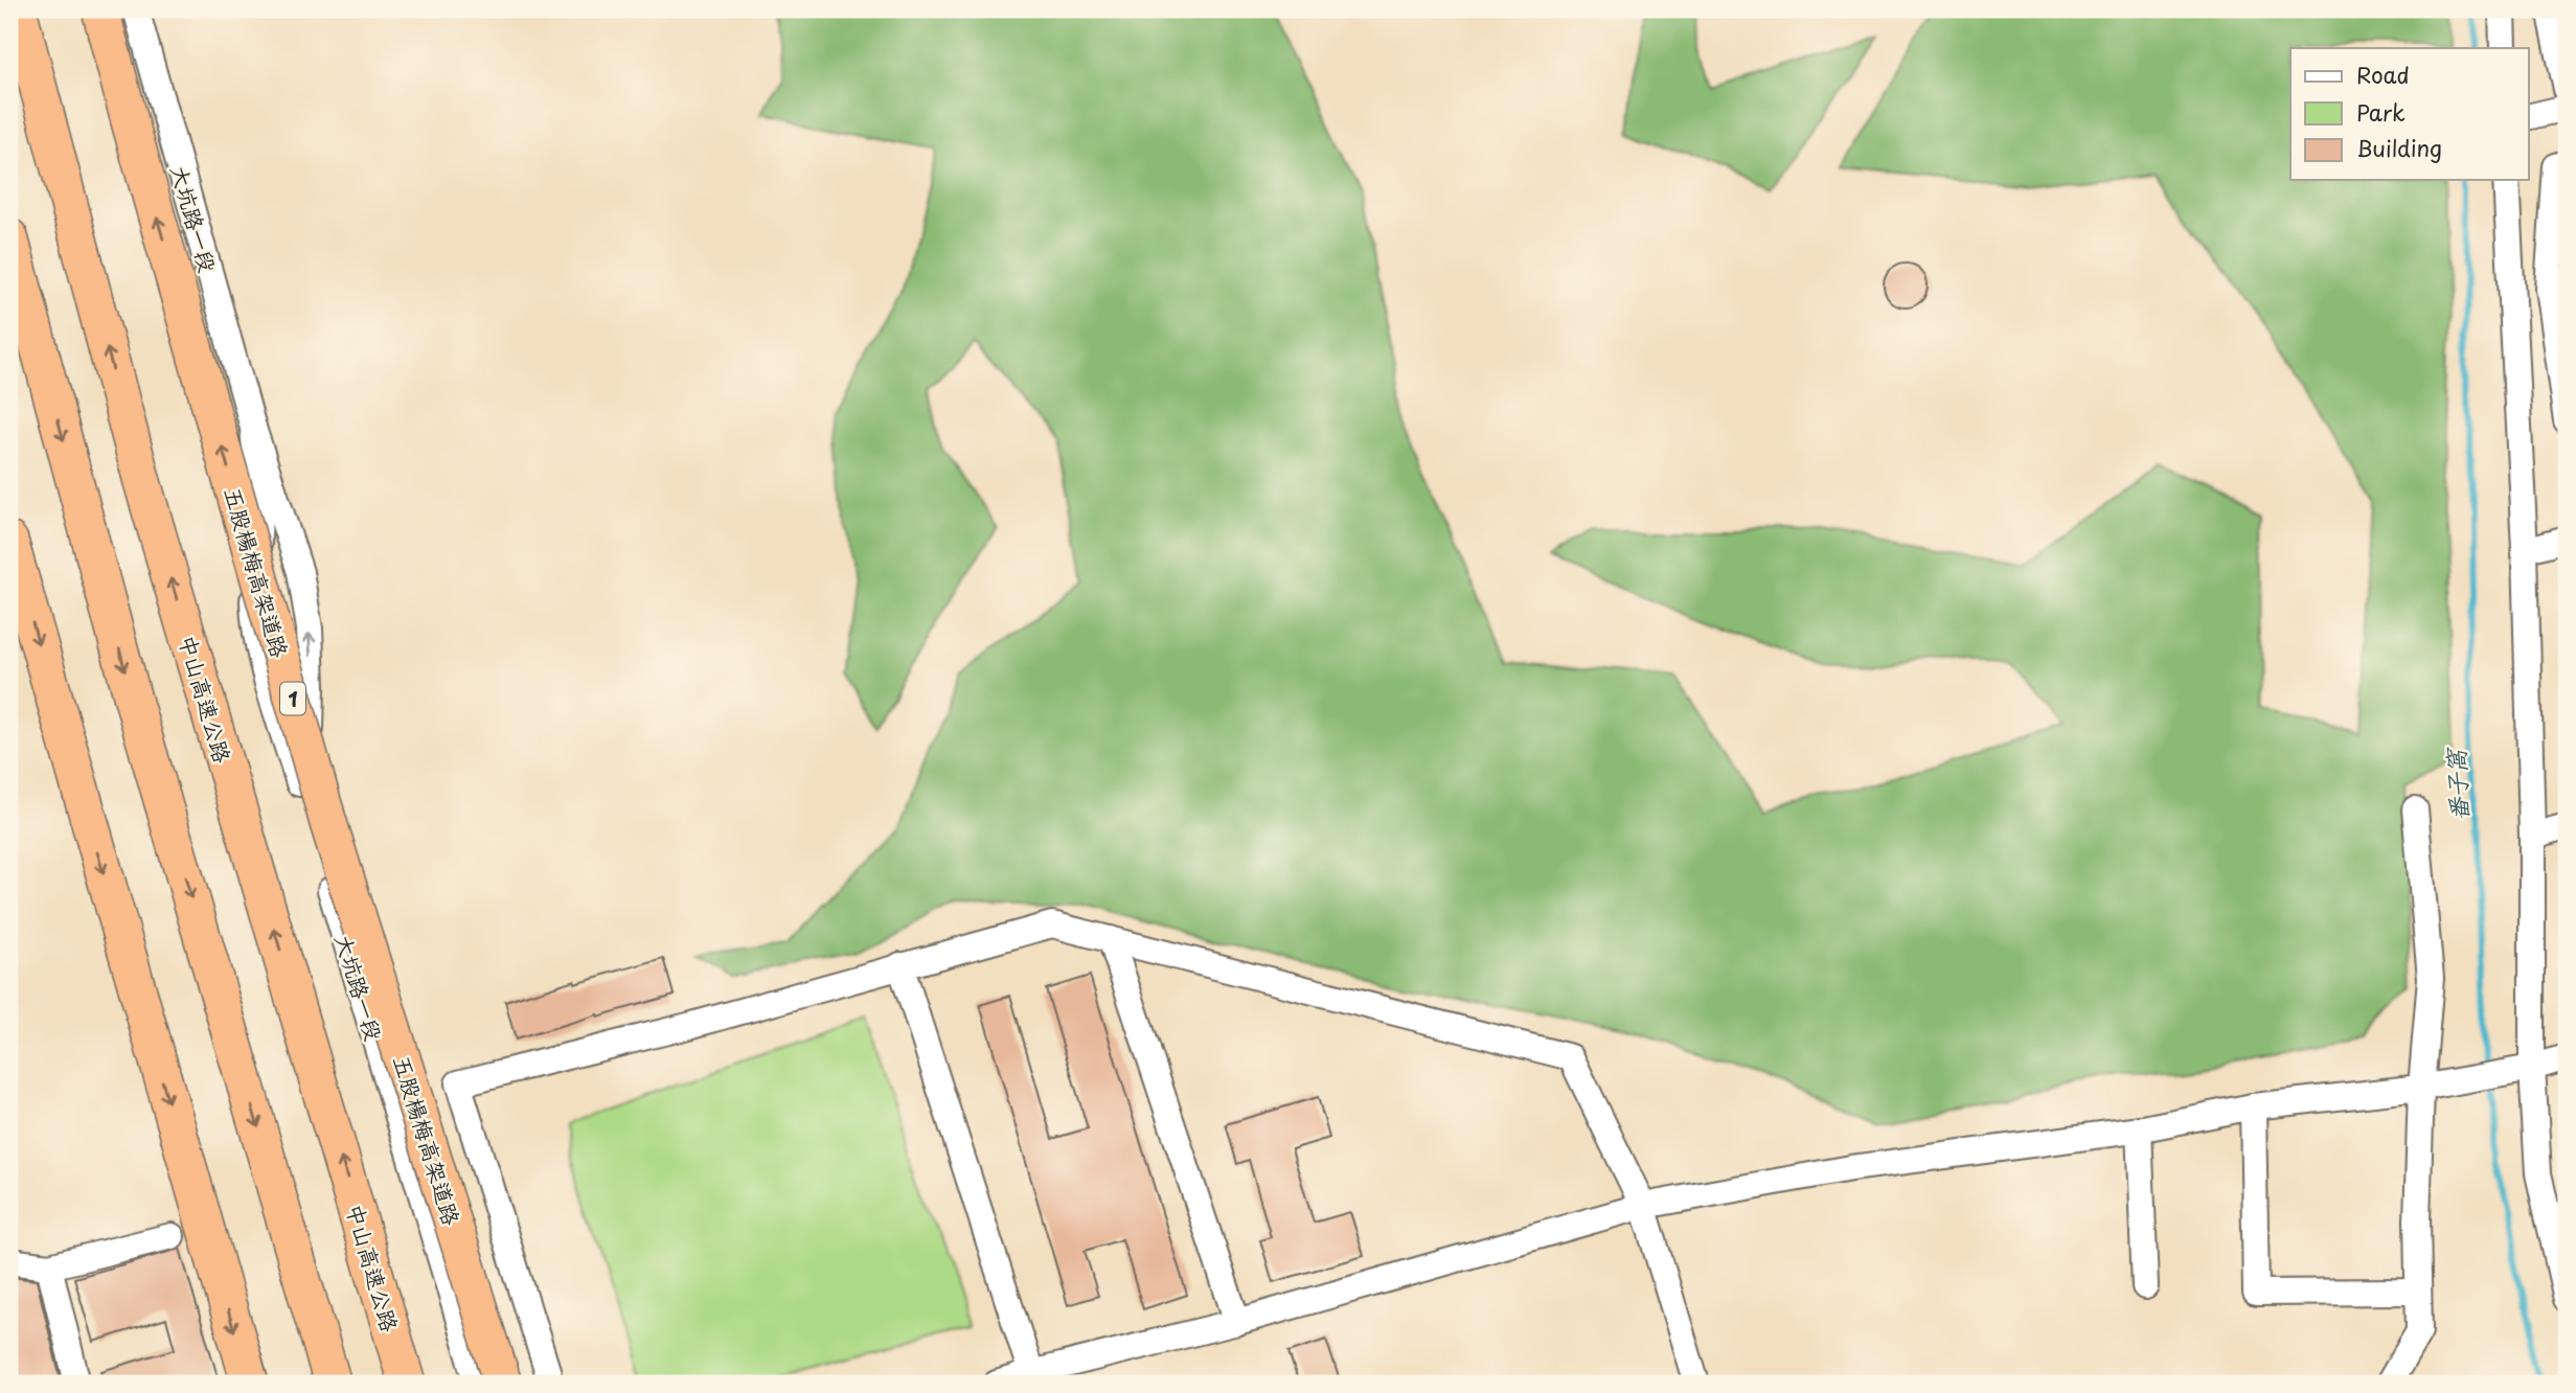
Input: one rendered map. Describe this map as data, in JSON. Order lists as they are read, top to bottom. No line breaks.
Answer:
{"streets":{"highway":["五股楊梅高架道路","中山高速公路","1"],"street":["大坑路一段"]},"water":["番子窩"],"legend":["Road","Park","Building"]}
